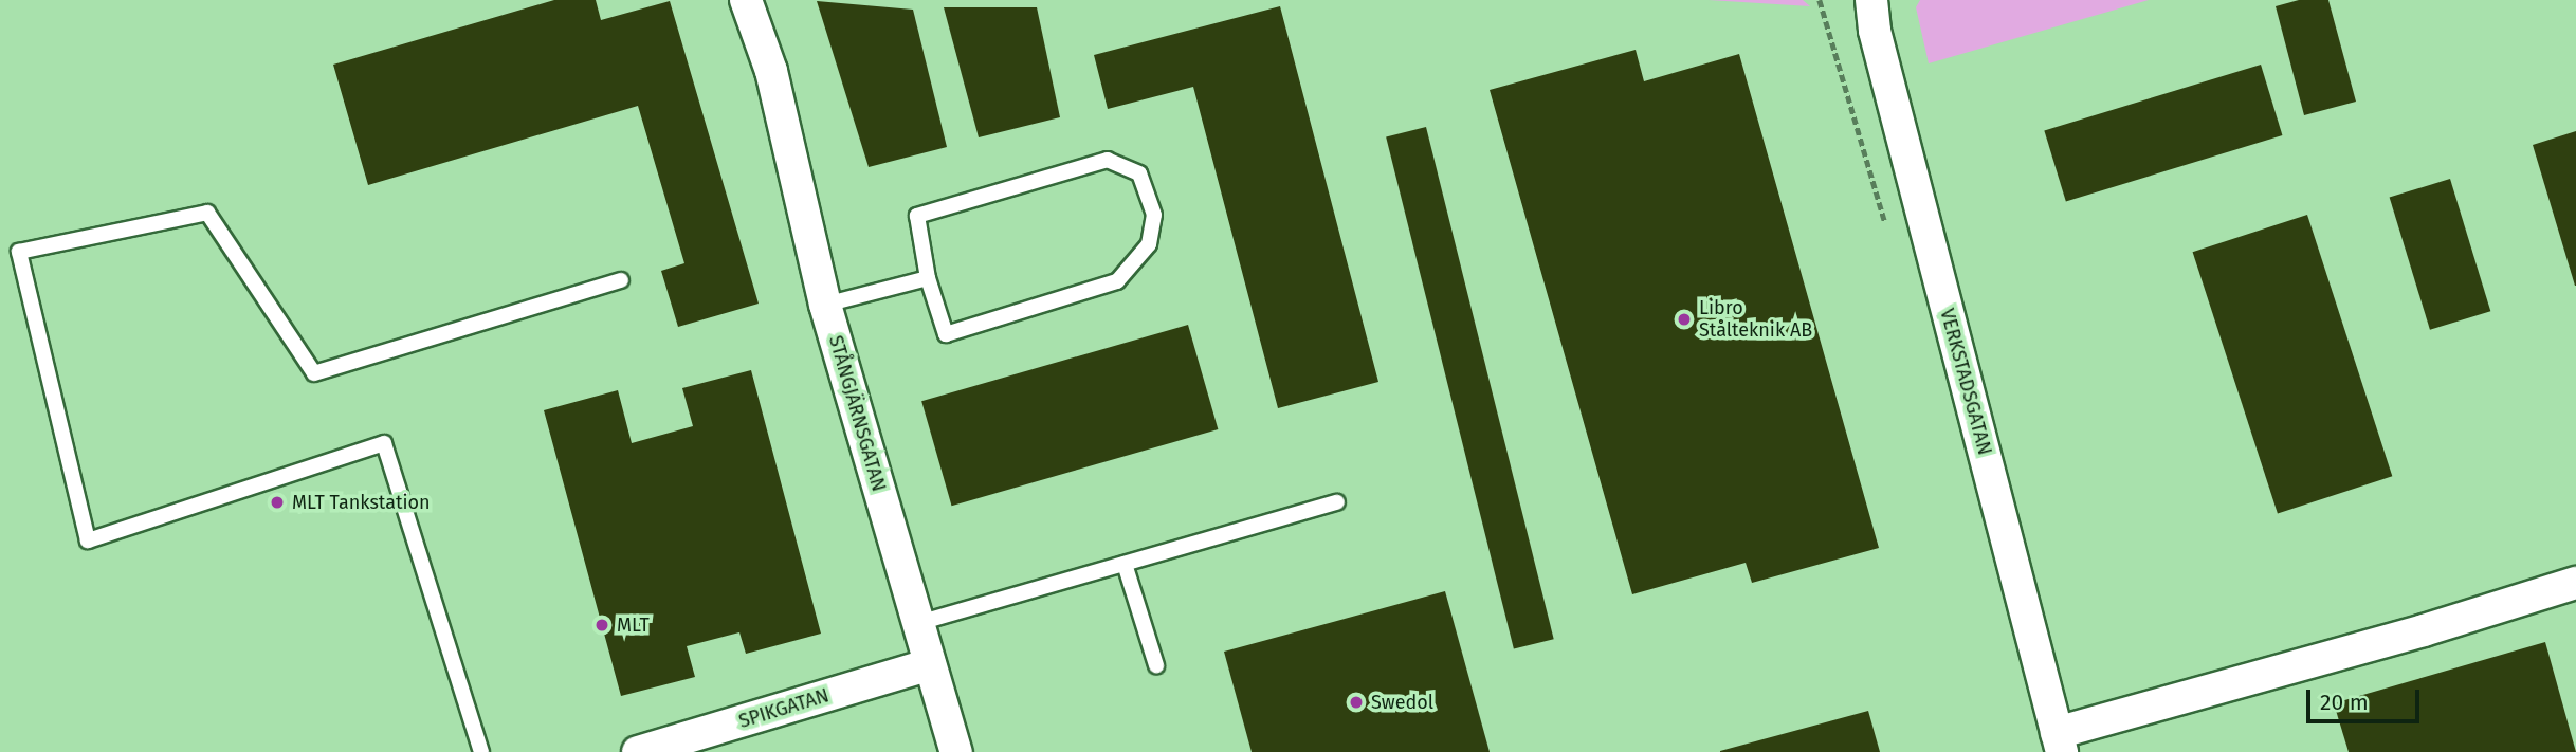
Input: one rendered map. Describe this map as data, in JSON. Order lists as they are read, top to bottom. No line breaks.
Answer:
{"streets":{"street":["VERKSTADSGATAN","STÅNGJÄRNSGATAN","SPIKGATAN"]},"crossings":[["STÅNGJÄRNSGATAN","SPIKGATAN"]],"places":["Libro Stålteknik AB","MLT Tankstation","MLT","Swedol"],"scale_bar":"20 m"}
